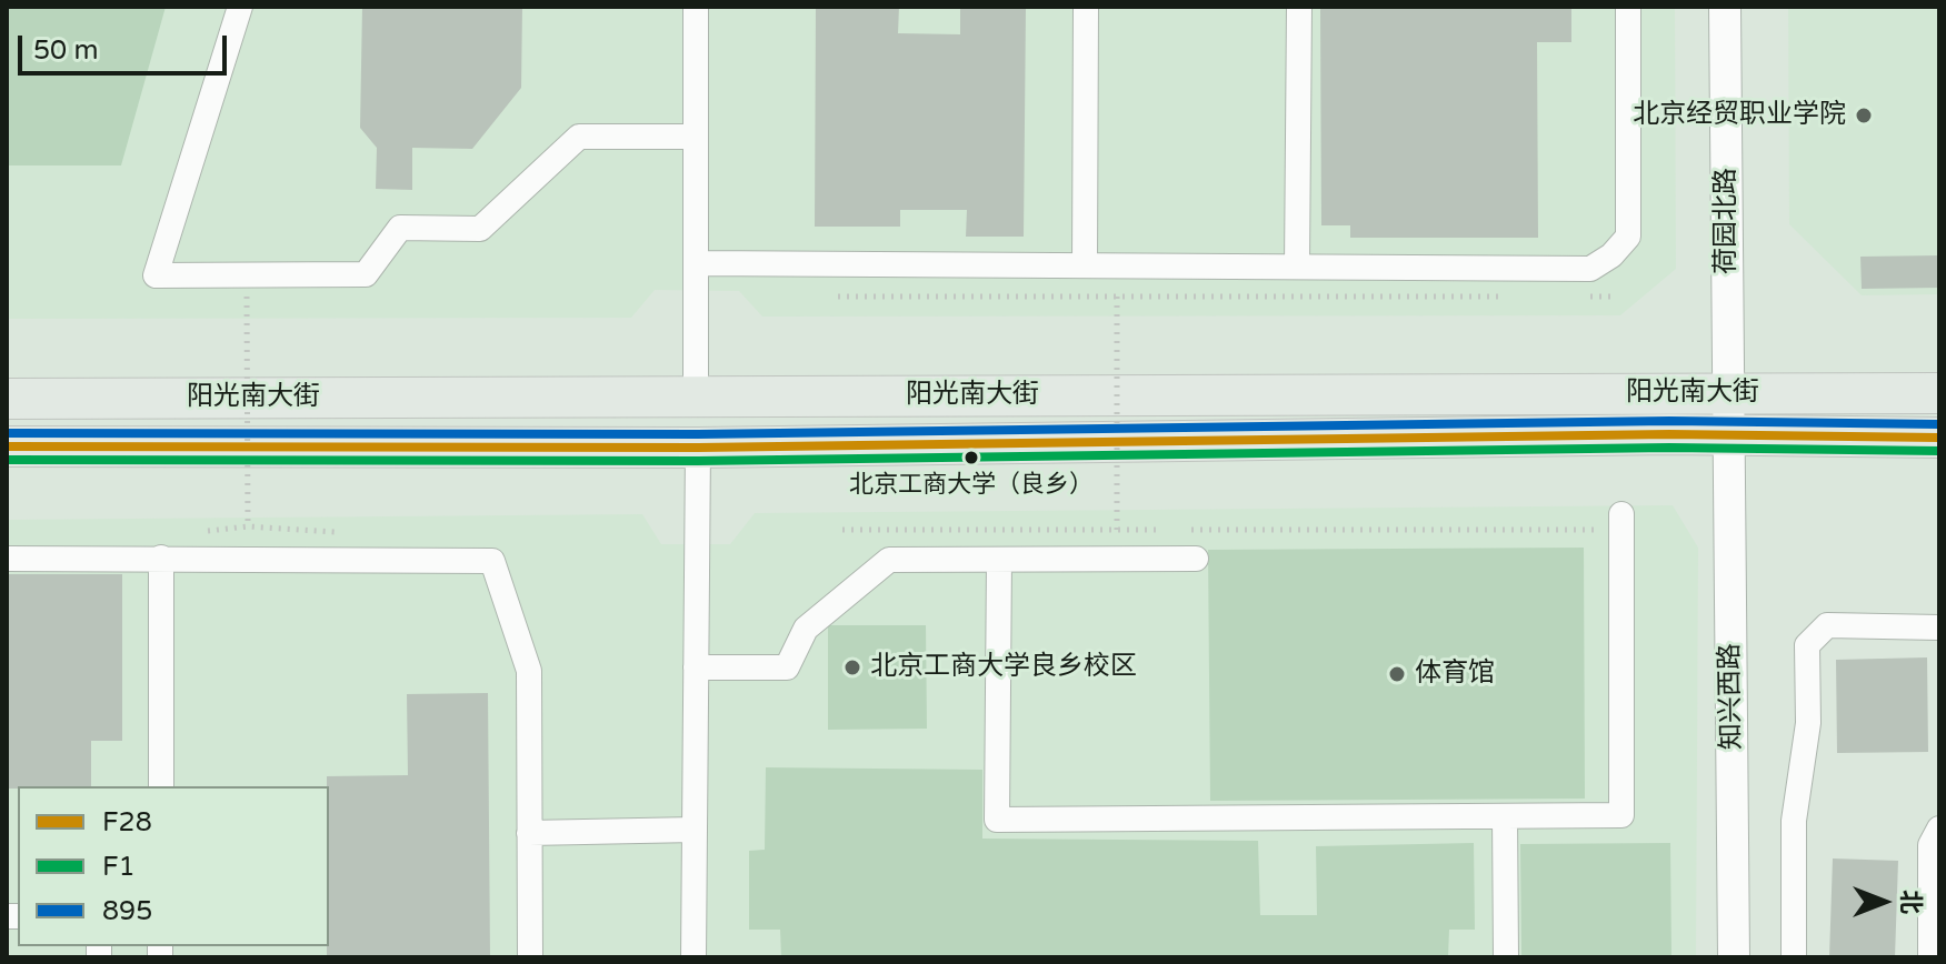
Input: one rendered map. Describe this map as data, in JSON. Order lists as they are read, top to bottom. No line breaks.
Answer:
{"streets":{"main road":["阳光南大街"],"street":["荷园北路","知兴西路"]},"crossings":[["荷园北路","阳光南大街"],["荷园北路","知兴西路"],["阳光南大街","知兴西路"]],"places":["北京经贸职业学院","北京工商大学（良乡）","北京工商大学良乡校区","体育馆"],"lines":["transit line 895","transit line F28","transit line F1"],"legend":["F28","F1","895"],"scale_bar":"50 m","north":"right"}
